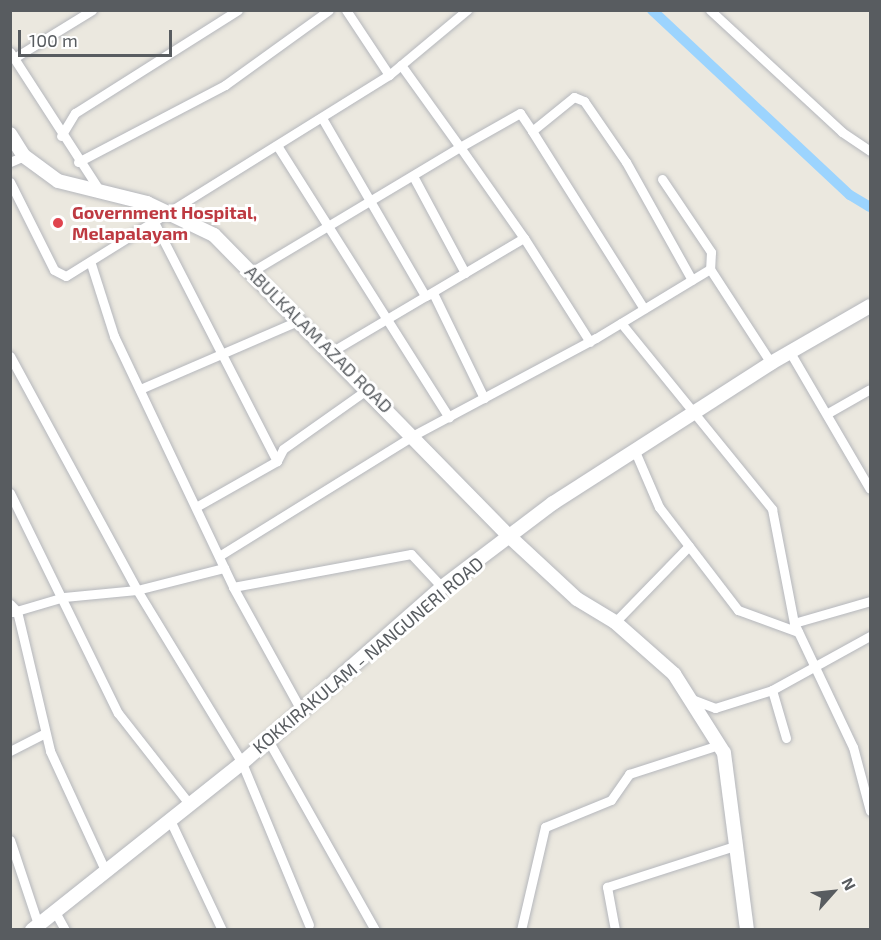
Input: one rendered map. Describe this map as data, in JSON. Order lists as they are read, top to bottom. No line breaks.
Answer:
{"streets":{"main road":["ABULKALAM AZAD ROAD","KOKKIRAKULAM - NANGUNERI ROAD"]},"crossings":[["ABULKALAM AZAD ROAD","KOKKIRAKULAM - NANGUNERI ROAD"]],"places":["Government Hospital, Melapalayam"],"scale_bar":"100 m","north":"top right"}
